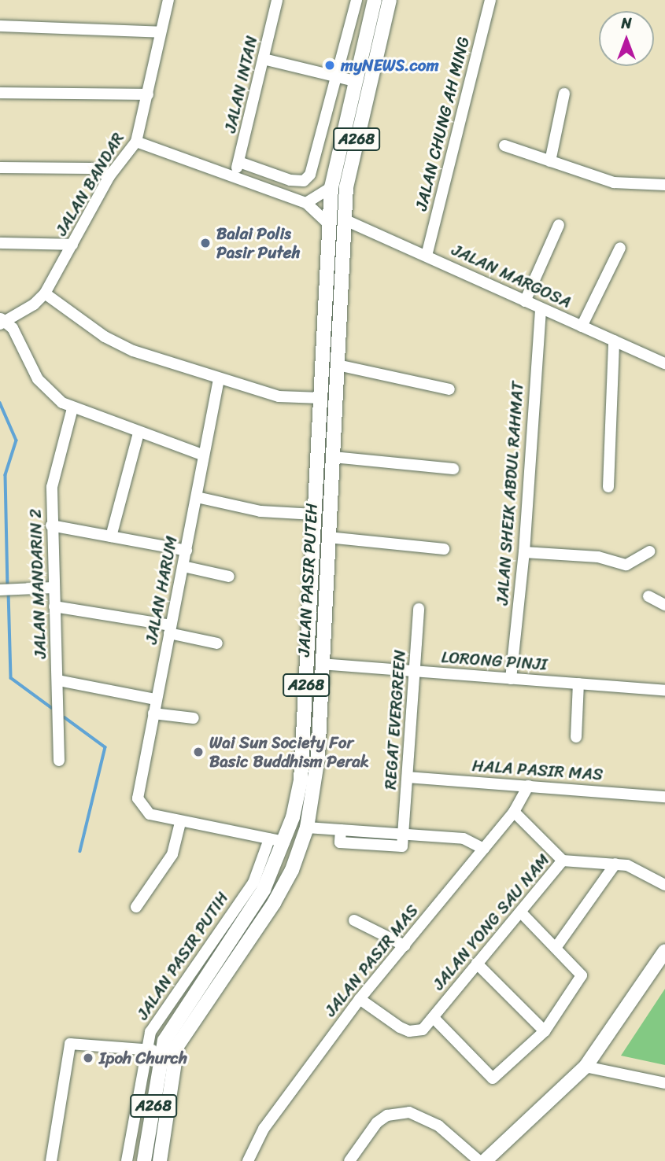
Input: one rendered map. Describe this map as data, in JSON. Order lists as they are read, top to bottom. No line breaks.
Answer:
{"streets":{"main road":["A268","JALAN PASIR PUTEH"],"street":["JALAN INTAN","JALAN CHUNG AH MING","JALAN BANDAR","JALAN MARGOSA","JALAN SHEIK ABDUL RAHMAT","JALAN MANDARIN 2","JALAN HARUM","LORONG PINJI","REGAT EVERGREEN","HALA PASIR MAS","JALAN YONG SAU NAM","JALAN PASIR PUTIH","JALAN PASIR MAS"]},"crossings":[["JALAN CHUNG AH MING","JALAN MARGOSA"],["JALAN MARGOSA","JALAN SHEIK ABDUL RAHMAT"],["JALAN MARGOSA","JALAN PASIR PUTEH"],["JALAN SHEIK ABDUL RAHMAT","LORONG PINJI"],["JALAN PASIR PUTEH","LORONG PINJI"],["LORONG PINJI","REGAT EVERGREEN"],["REGAT EVERGREEN","HALA PASIR MAS"],["HALA PASIR MAS","JALAN PASIR MAS"],["JALAN YONG SAU NAM","JALAN PASIR MAS"]],"places":["myNEWS.com","Balai Polis Pasir Puteh","Wai Sun Society For Basic Buddhism Perak","Ipoh Church"],"north":"top"}
